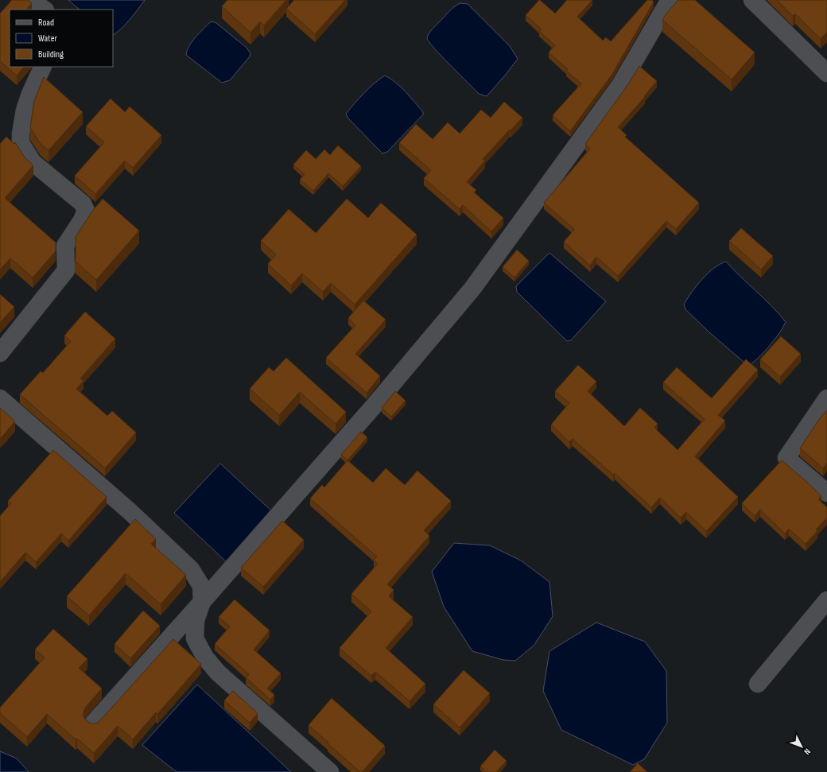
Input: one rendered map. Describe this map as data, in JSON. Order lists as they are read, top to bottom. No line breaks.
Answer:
{"legend":["Road","Water","Building"],"north":"bottom right"}
